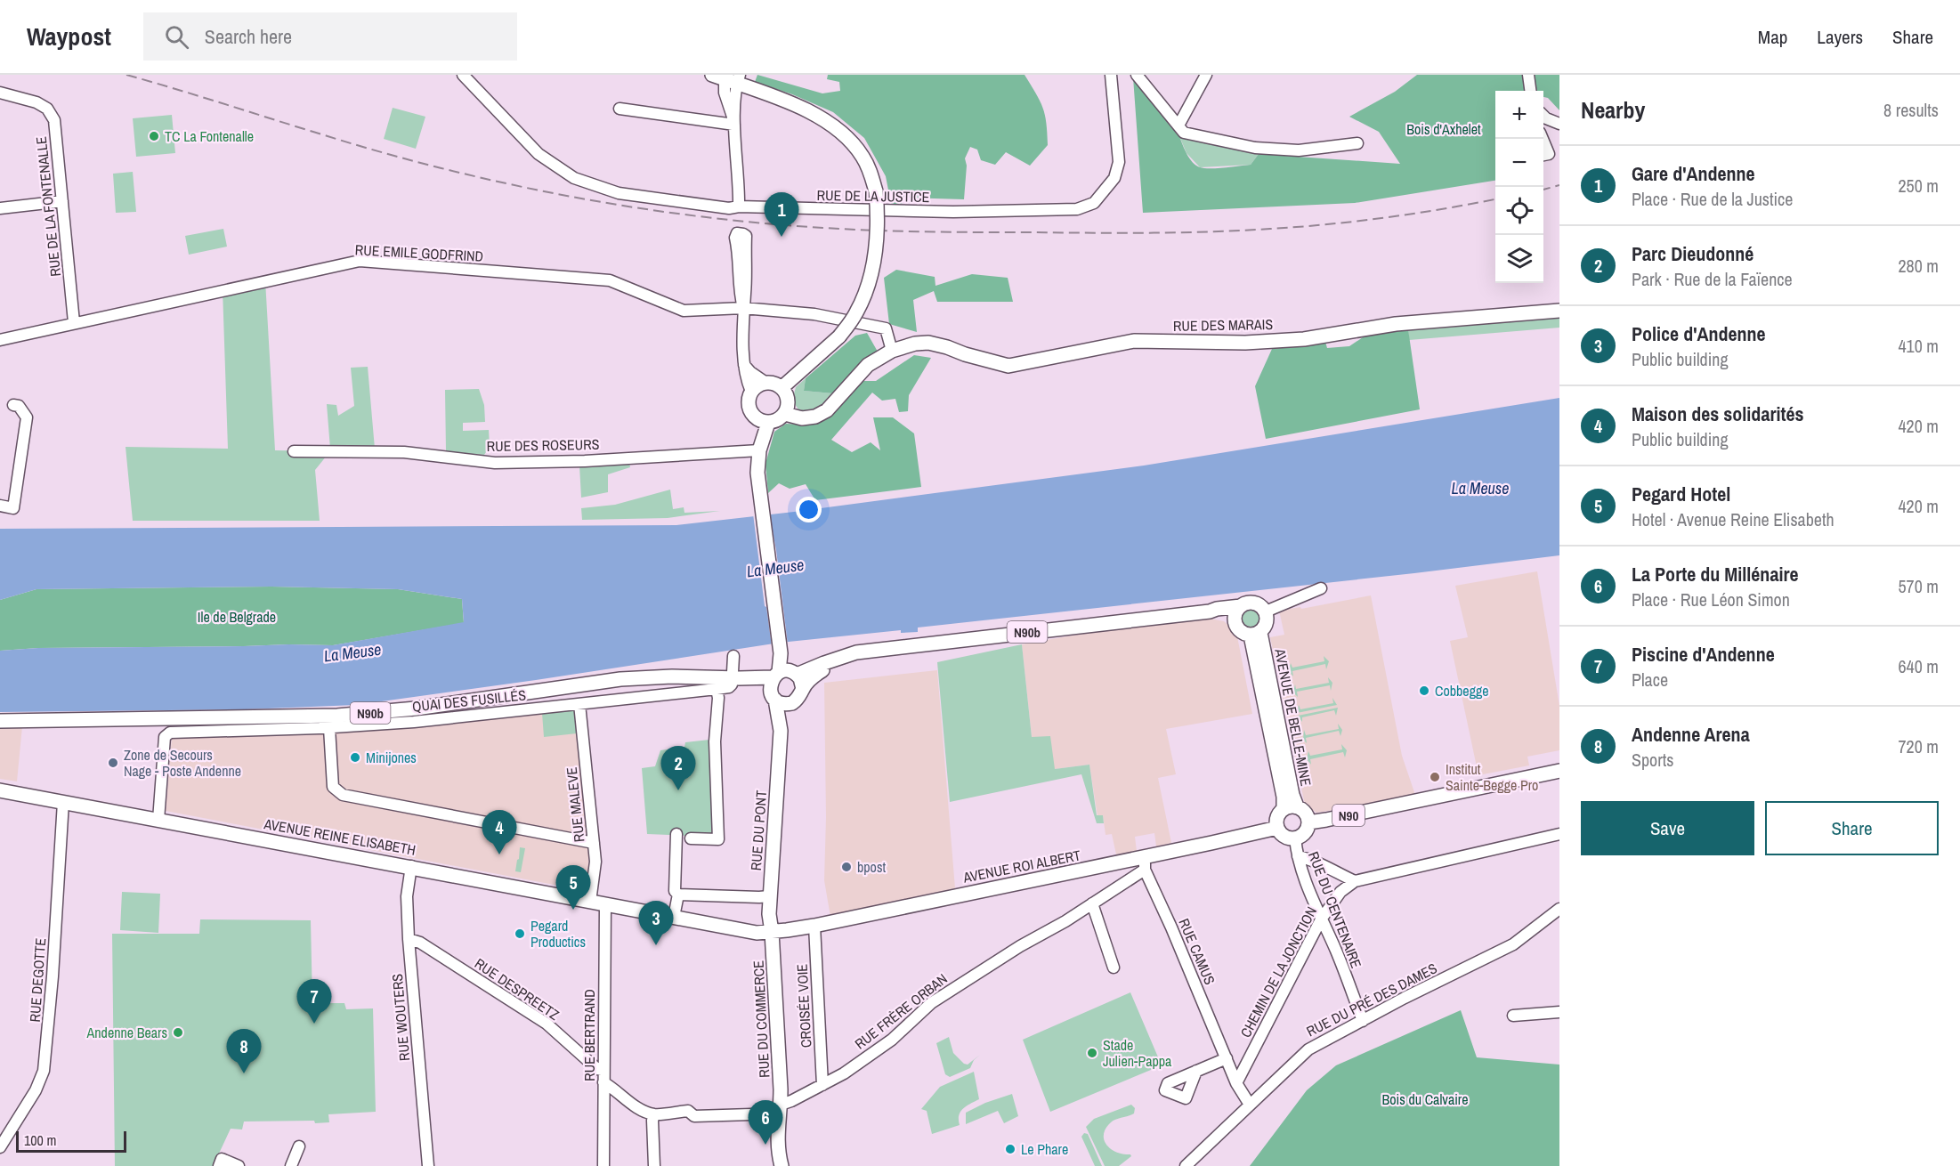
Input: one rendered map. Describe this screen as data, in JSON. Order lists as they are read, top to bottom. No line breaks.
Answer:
{"streets":{"main road":["RUE DES MARAIS","N90b","AVENUE DE BELLE-MINE","N90","RUE DU PONT","AVENUE REINE ELISABETH","AVENUE ROI ALBERT","RUE DU COMMERCE"],"street":["RUE DE LA JUSTICE","RUE DE LA FONTENALLE","RUE EMILE GODFRIND","RUE DES ROSEURS","QUAI DES FUSILLÉS","RUE MALEVE","RUE DU CENTENAIRE","RUE CAMUS","CHEMIN DE LA JONCTION","RUE DEGOTTE","RUE DESPREETZ","RUE DU PRÉ DES DAMES","CROISÉE VOIE","RUE FRÈRE ORBAN","RUE WOUTERS","RUE BERTRAND"]},"crossings":[["RUE DE LA FONTENALLE","RUE EMILE GODFRIND"],["N90b","QUAI DES FUSILLÉS"],["N90b","AVENUE DE BELLE-MINE"],["N90b","RUE DU PONT"],["QUAI DES FUSILLÉS","RUE MALEVE"],["QUAI DES FUSILLÉS","AVENUE REINE ELISABETH"],["AVENUE DE BELLE-MINE","N90"],["AVENUE DE BELLE-MINE","AVENUE ROI ALBERT"],["AVENUE DE BELLE-MINE","RUE DU CENTENAIRE"],["RUE MALEVE","AVENUE REINE ELISABETH"],["N90","AVENUE ROI ALBERT"],["N90","RUE DU CENTENAIRE"],["RUE DU PONT","AVENUE REINE ELISABETH"],["RUE DU PONT","AVENUE ROI ALBERT"],["RUE DU PONT","RUE DU COMMERCE"],["AVENUE REINE ELISABETH","AVENUE ROI ALBERT"],["AVENUE REINE ELISABETH","RUE DEGOTTE"],["AVENUE REINE ELISABETH","RUE WOUTERS"],["AVENUE REINE ELISABETH","RUE DU COMMERCE"],["AVENUE REINE ELISABETH","RUE BERTRAND"],["AVENUE ROI ALBERT","RUE DU CENTENAIRE"],["AVENUE ROI ALBERT","RUE CAMUS"],["AVENUE ROI ALBERT","CROISÉE VOIE"],["AVENUE ROI ALBERT","RUE FRÈRE ORBAN"],["AVENUE ROI ALBERT","RUE DU COMMERCE"],["RUE DU CENTENAIRE","CHEMIN DE LA JONCTION"],["RUE DU CENTENAIRE","RUE DU PRÉ DES DAMES"],["RUE CAMUS","CHEMIN DE LA JONCTION"],["RUE CAMUS","RUE DU PRÉ DES DAMES"],["RUE CAMUS","RUE FRÈRE ORBAN"],["RUE DESPREETZ","RUE WOUTERS"],["RUE DESPREETZ","RUE BERTRAND"],["CROISÉE VOIE","RUE FRÈRE ORBAN"],["RUE FRÈRE ORBAN","RUE DU COMMERCE"]],"water":["La Meuse"],"parks":["Bois d'Axhelet","Ile de Belgrade","Bois du Calvaire"],"places":["TC La Fontenalle","Cobbegge","Minijones","Zone de Secours Nage - Poste Andenne","Institut Sainte-Begge Pro","bpost","Pegard Productics","Andenne Bears","Stade Julien-Pappa","Le Phare"],"scale_bar":"100 m","page":{"header":"Waypost","search":"Search here","nav":["Map","Layers","Share"],"heading":["Nearby","8 results"],"map_buttons":["+","−"],"list":[{"mark":"1","name":"Gare d'Andenne","note":"Place · Rue de la Justice","value":"250 m"},{"mark":"2","name":"Parc Dieudonné","note":"Park · Rue de la Faïence","value":"280 m"},{"mark":"3","name":"Police d'Andenne","note":"Public building","value":"410 m"},{"mark":"4","name":"Maison des solidarités","note":"Public building","value":"420 m"},{"mark":"5","name":"Pegard Hotel","note":"Hotel · Avenue Reine Elisabeth","value":"420 m"},{"mark":"6","name":"La Porte du Millénaire","note":"Place · Rue Léon Simon","value":"570 m"},{"mark":"7","name":"Piscine d'Andenne","note":"Place","value":"640 m"},{"mark":"8","name":"Andenne Arena","note":"Sports","value":"720 m"}],"pins":["1","2","4","5","3","7","8","6"],"buttons":["Save","Share"],"scale":"100 m"}}
